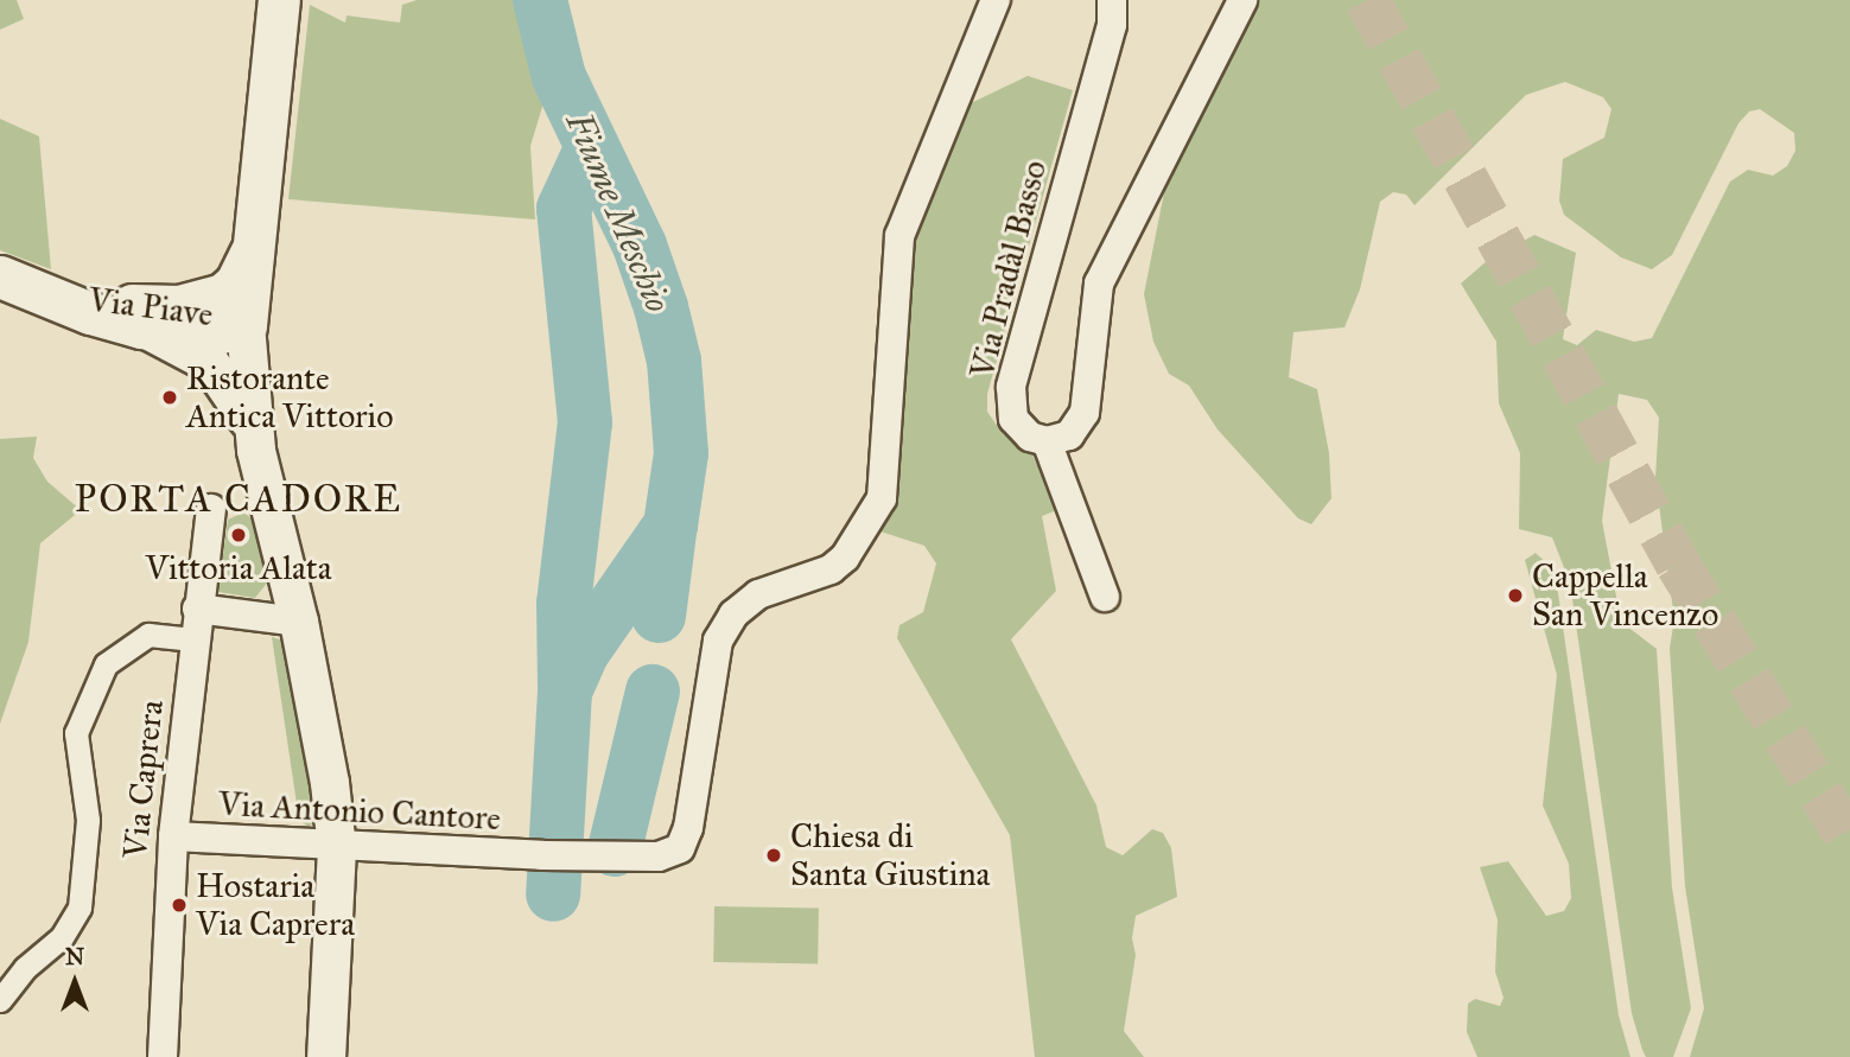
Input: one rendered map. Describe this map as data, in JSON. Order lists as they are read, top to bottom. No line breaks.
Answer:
{"streets":{"main road":["Via Piave"],"street":["Via Pradàl Basso","Via Caprera","Via Antonio Cantore"]},"crossings":[["Via Caprera","Via Antonio Cantore"]],"districts":["PORTA CADORE"],"water":["Fiume Meschio"],"places":["Ristorante Antica Vittorio","Vittoria Alata","Cappella San Vincenzo","Chiesa di Santa Giustina","Hostaria Via Caprera"],"north":"top"}
